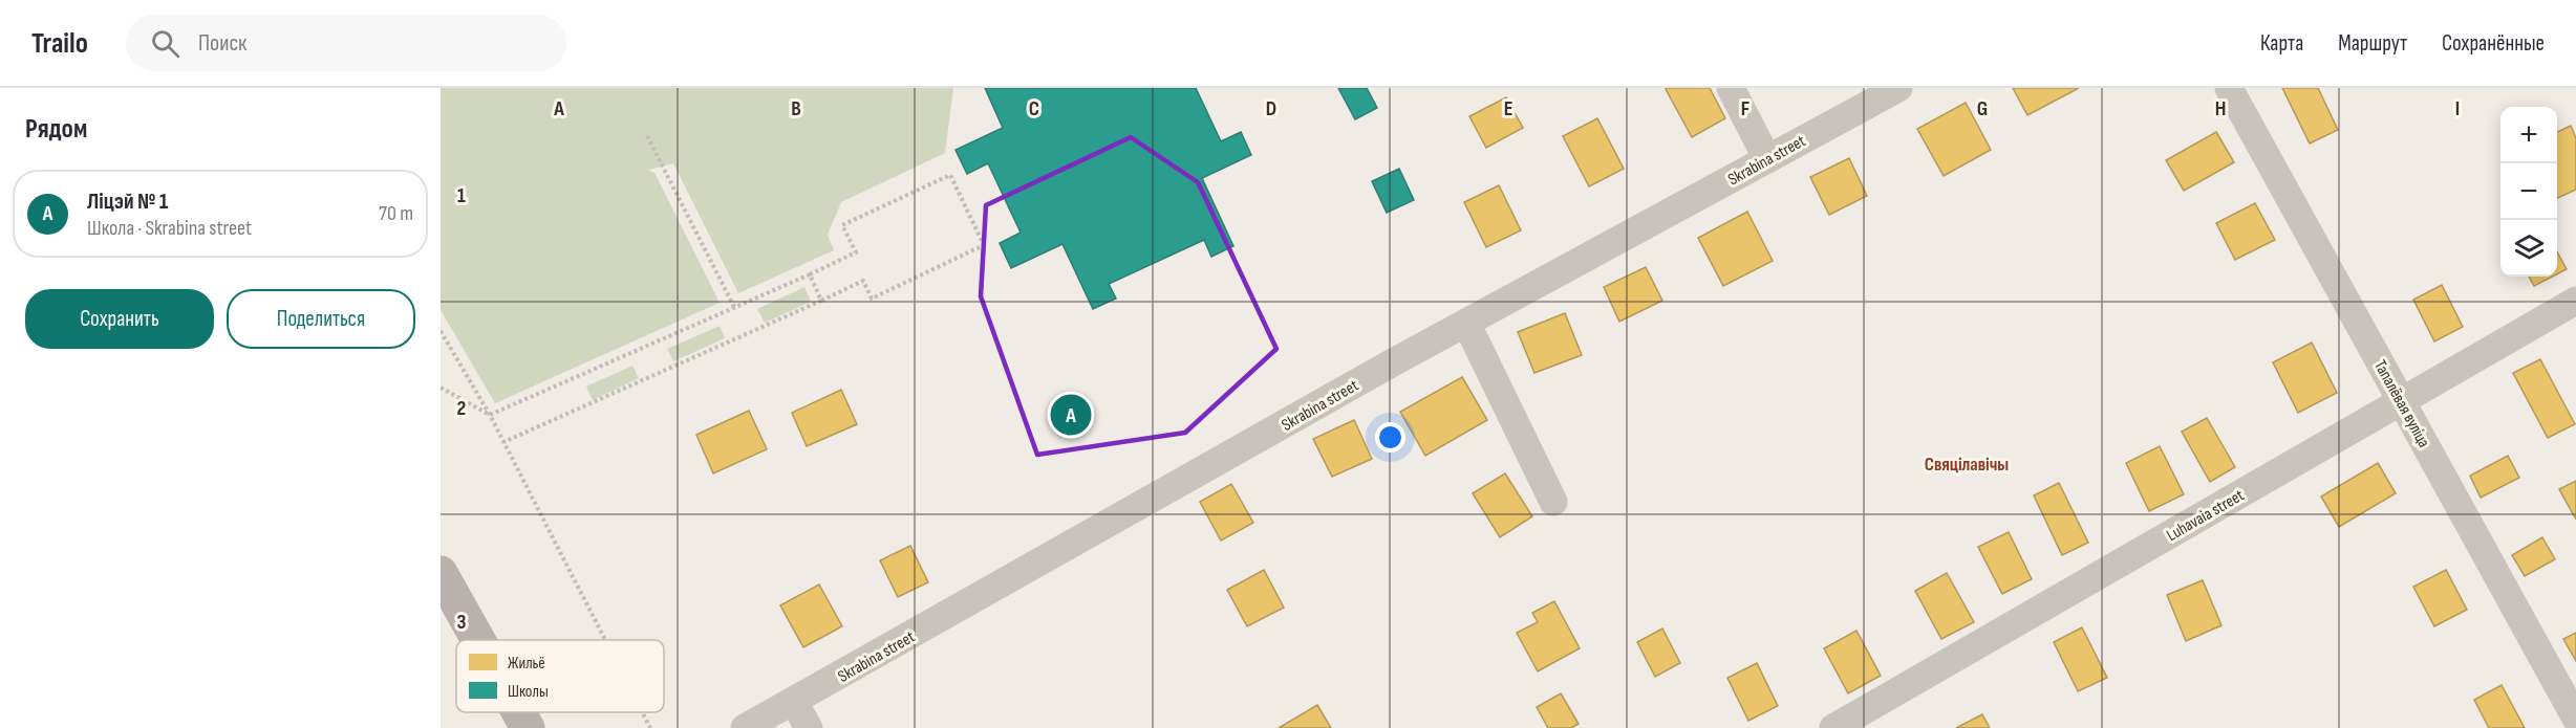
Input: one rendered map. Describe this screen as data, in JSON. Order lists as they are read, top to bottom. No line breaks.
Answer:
{"streets":{"street":["Skrabina street","Тапалёвая вуліца","Luhavaia street"]},"crossings":[["Тапалёвая вуліца","Luhavaia street"]],"districts":["Свяцілавічы"],"legend":["Жильё","Школы"],"page":{"header":"Trailo","search":"Поиск","nav":["Карта","Маршрут","Сохранённые"],"heading":"Рядом","map_buttons":["+","−"],"list":[{"mark":"A","name":"Ліцэй № 1","note":"Школа · Skrabina street","value":"70 m"}],"buttons":["Сохранить","Поделиться"],"pins":"A"},"grid":{"columns":["A","B","C","D","E","F","G","H","I"],"rows":["1","2","3"]}}
